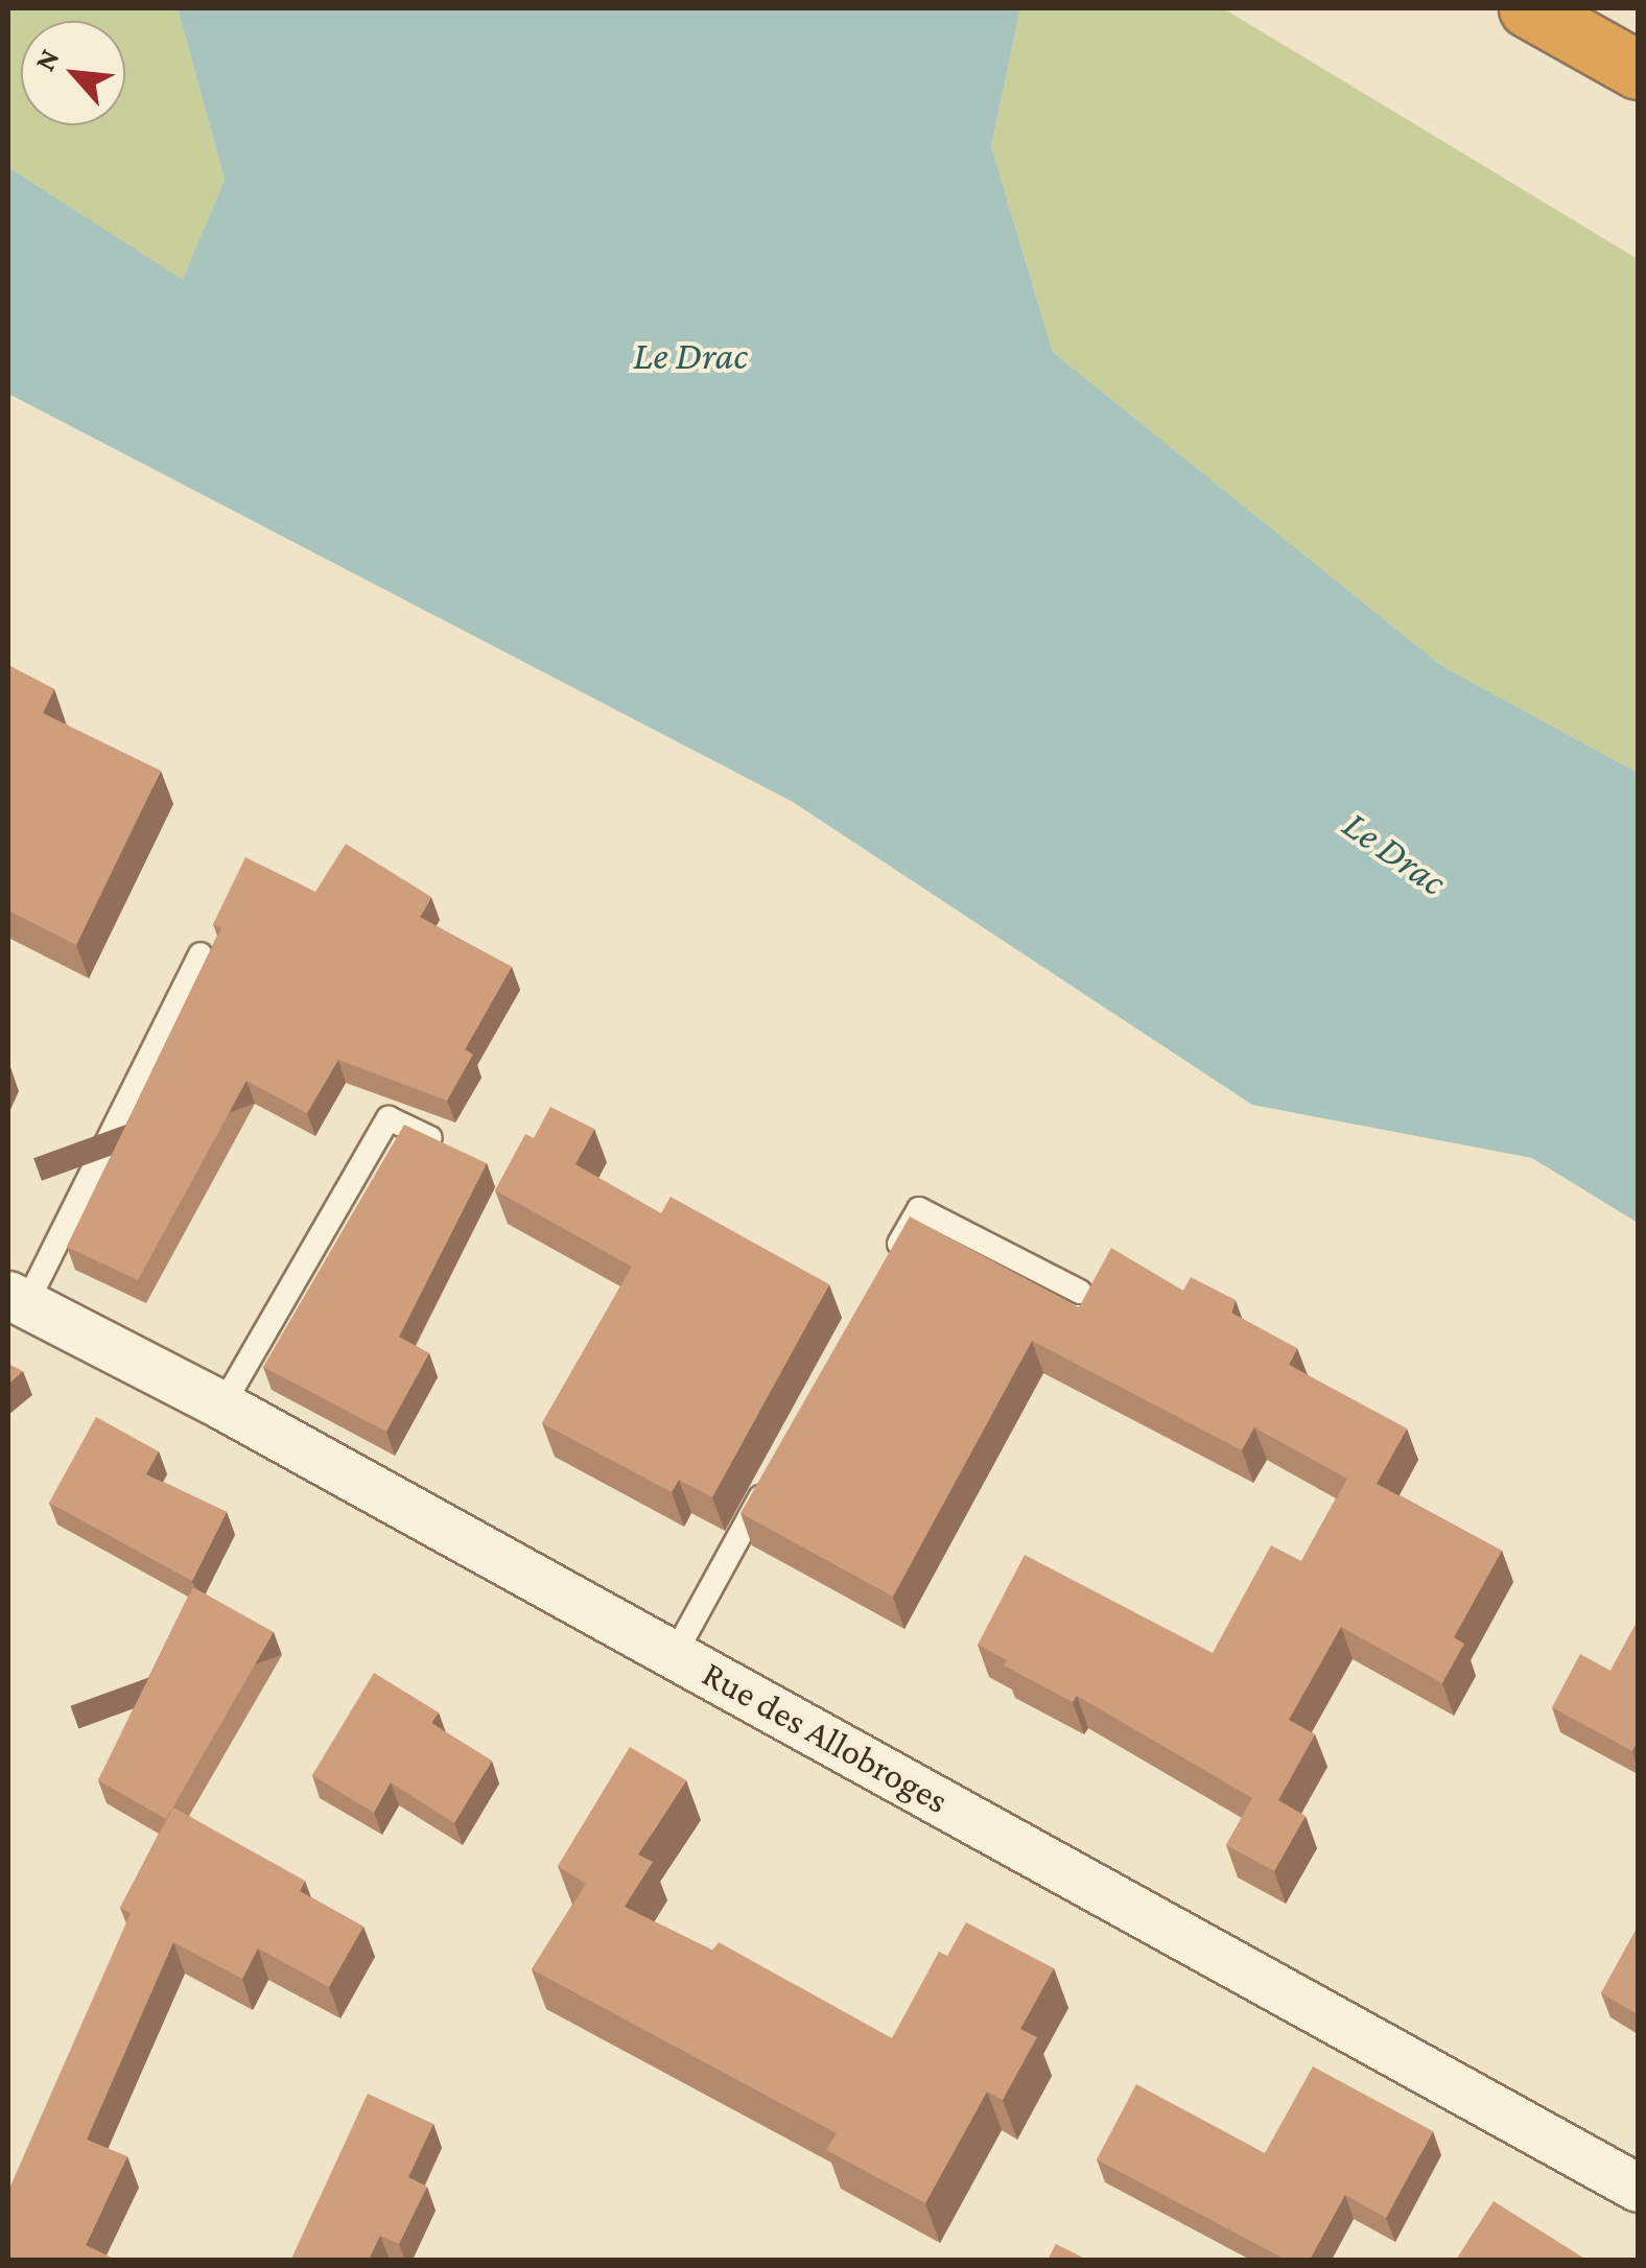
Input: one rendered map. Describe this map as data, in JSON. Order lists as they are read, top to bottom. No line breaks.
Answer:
{"streets":{"street":["Rue des Allobroges"]},"water":["Le Drac"],"north":"top left"}
